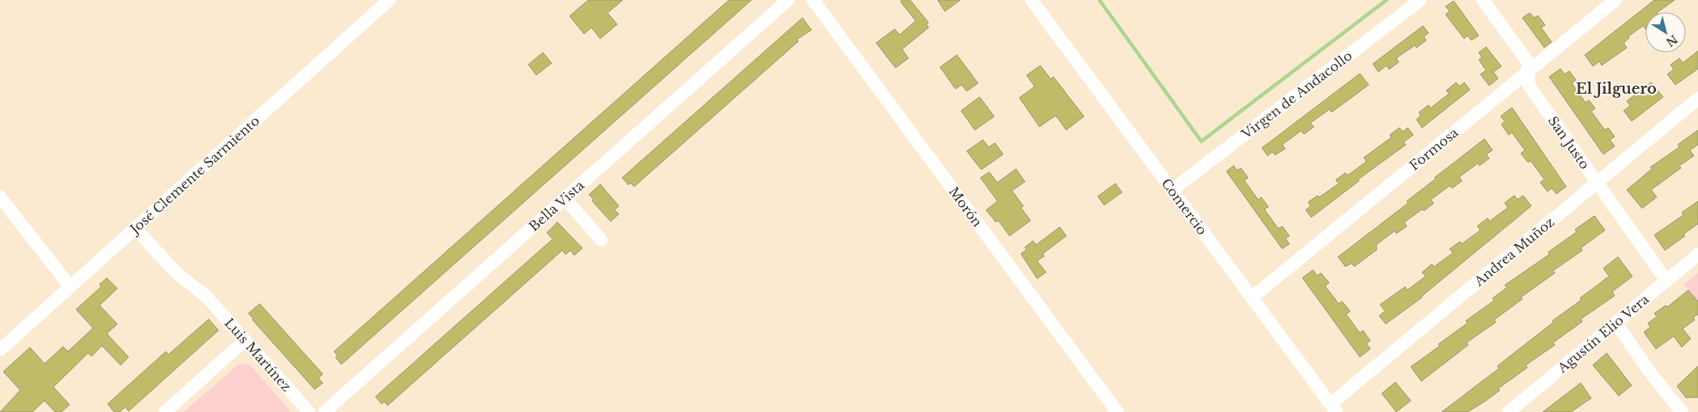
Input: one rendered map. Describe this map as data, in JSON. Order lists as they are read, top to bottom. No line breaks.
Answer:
{"streets":{"street":["Virgen de Andacollo","San Justo","Formosa","José Clemente Sarmiento","Bella Vista","Morón","Comercio","Andrea Muñoz","Agustín Elio Vera","Luis Martínez"]},"crossings":[["Virgen de Andacollo","Comercio"],["San Justo","Formosa"],["San Justo","Andrea Muñoz"],["San Justo","Agustín Elio Vera"],["Formosa","Comercio"],["José Clemente Sarmiento","Luis Martínez"],["Comercio","Andrea Muñoz"]],"districts":["El Jilguero"],"north":"bottom right"}
